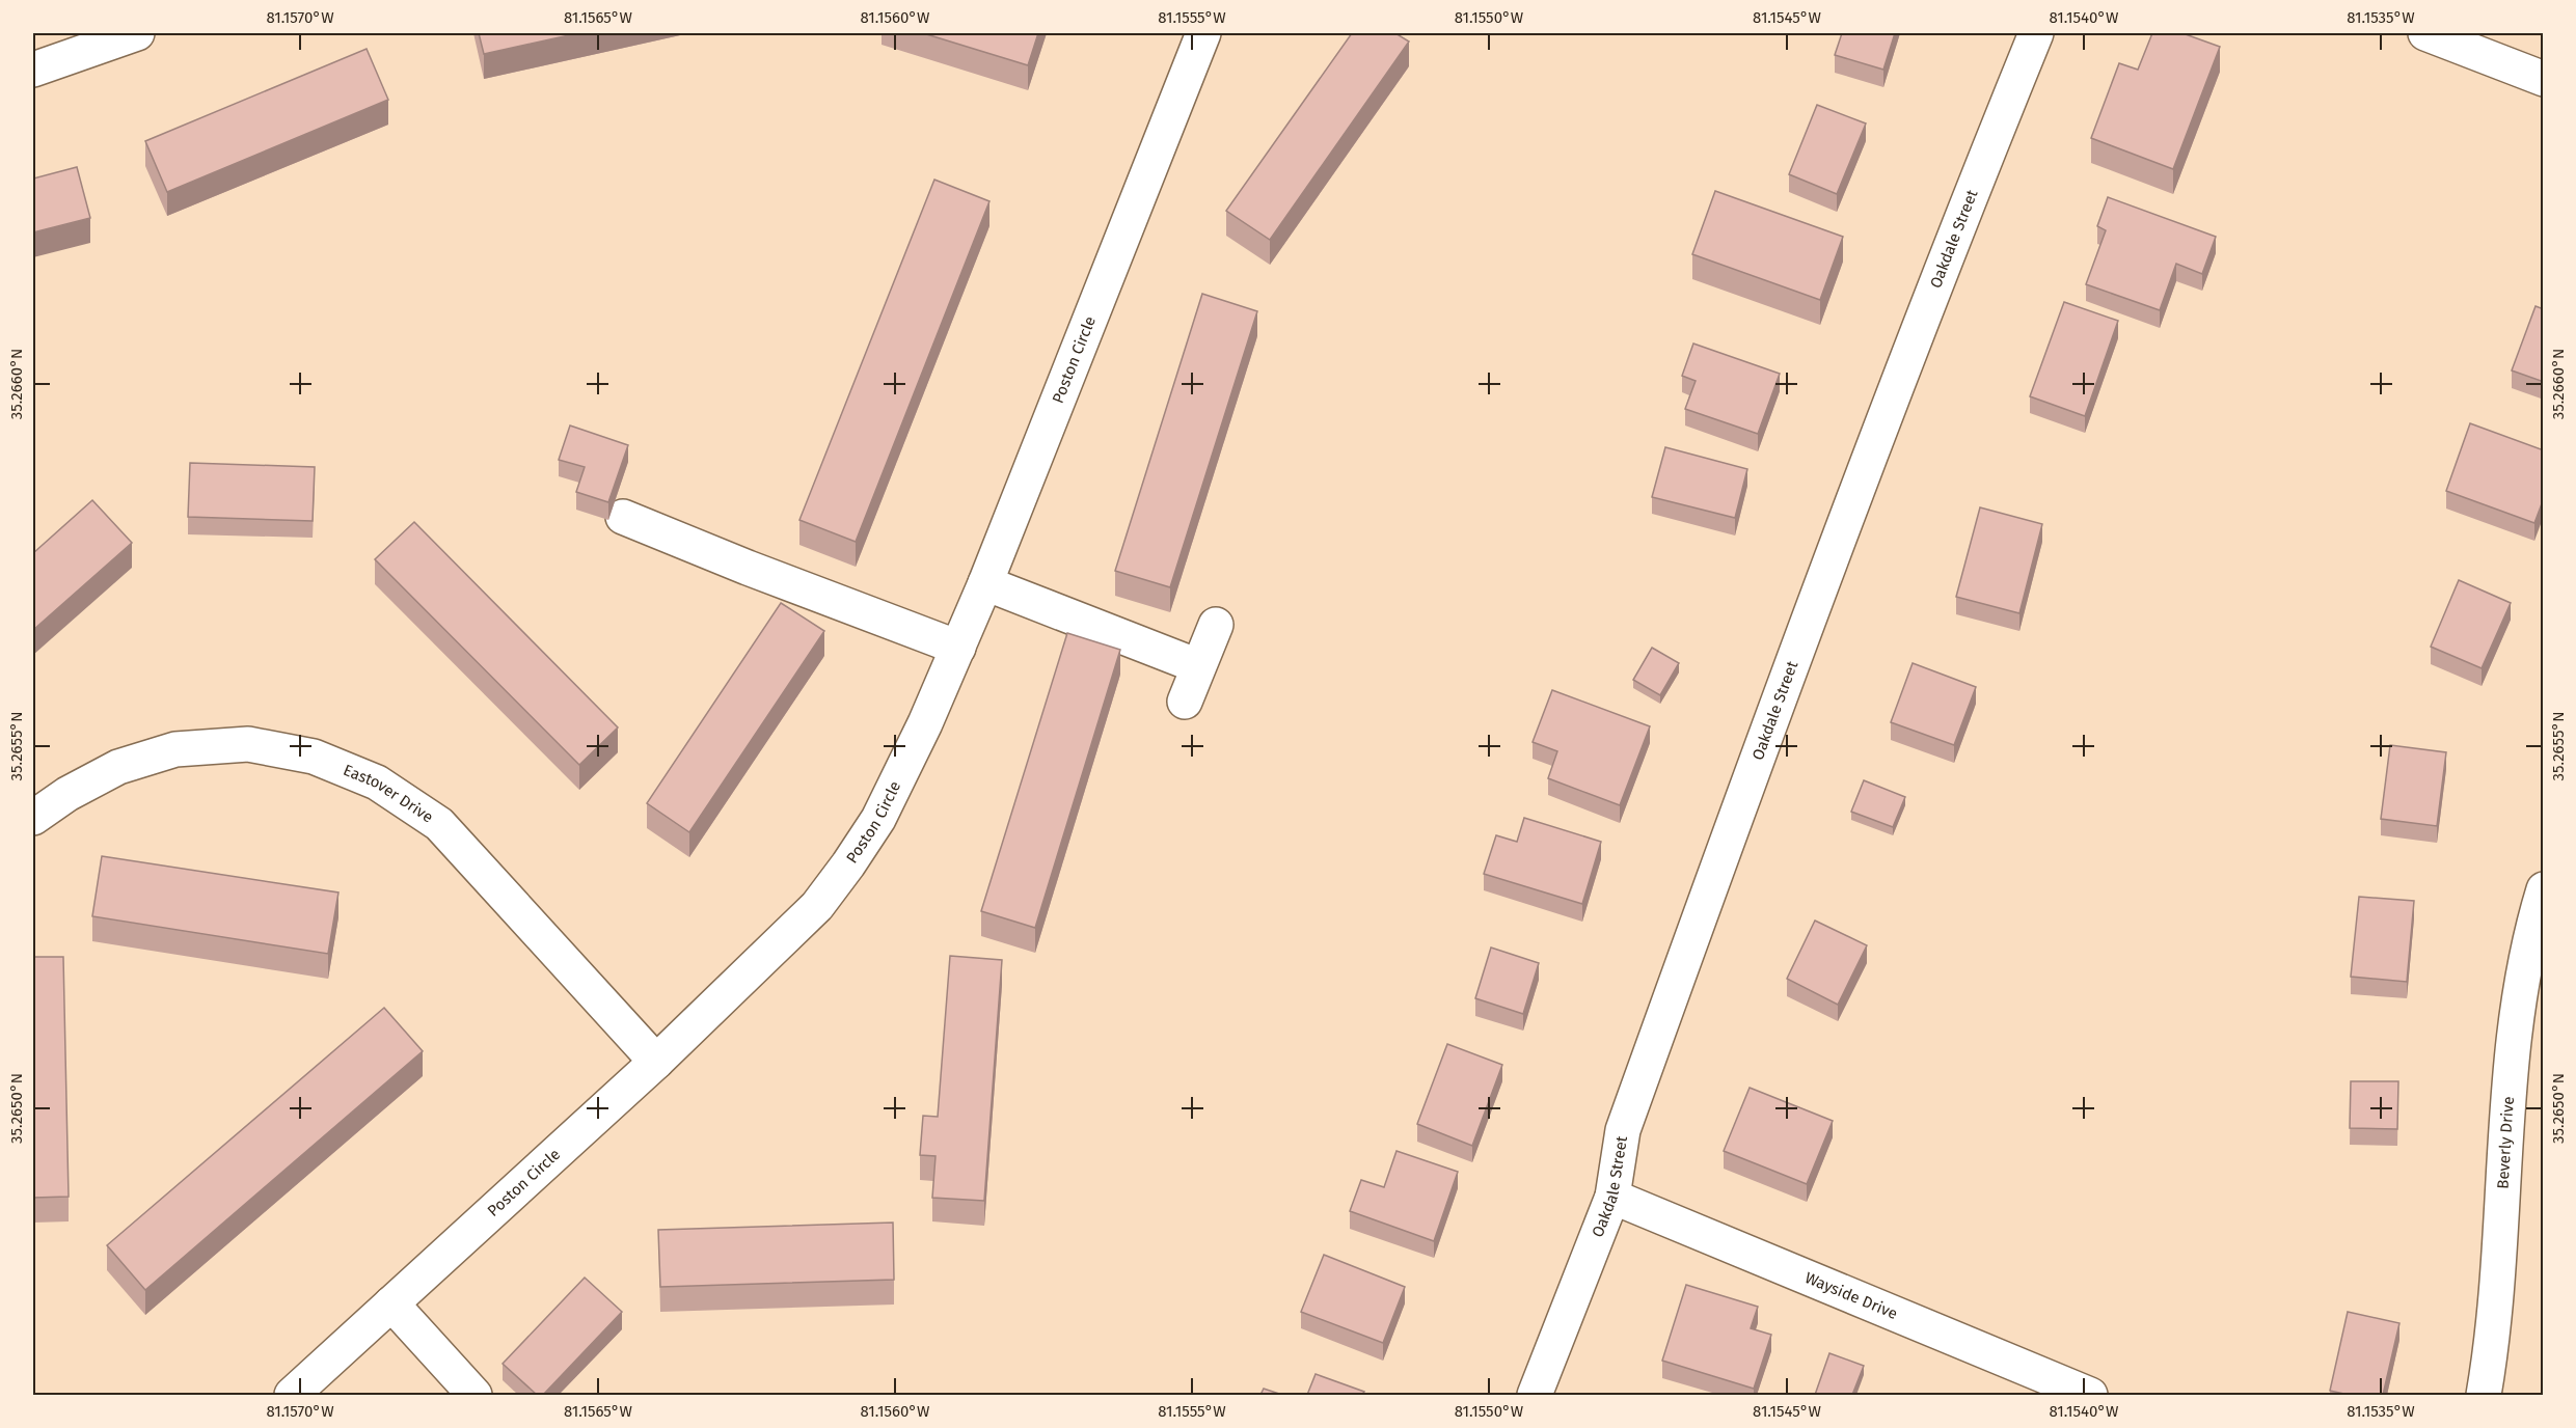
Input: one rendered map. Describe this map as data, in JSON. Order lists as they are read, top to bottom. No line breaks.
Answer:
{"streets":{"street":["Oakdale Street","Poston Circle","Eastover Drive","Beverly Drive","Wayside Drive"]},"crossings":[["Oakdale Street","Wayside Drive"],["Poston Circle","Eastover Drive"]],"coordinates":["81.1570°W","81.1565°W","81.1560°W","81.1555°W","81.1550°W","81.1545°W","81.1540°W","81.1535°W","35.2660°N","35.2655°N","35.2650°N"]}
